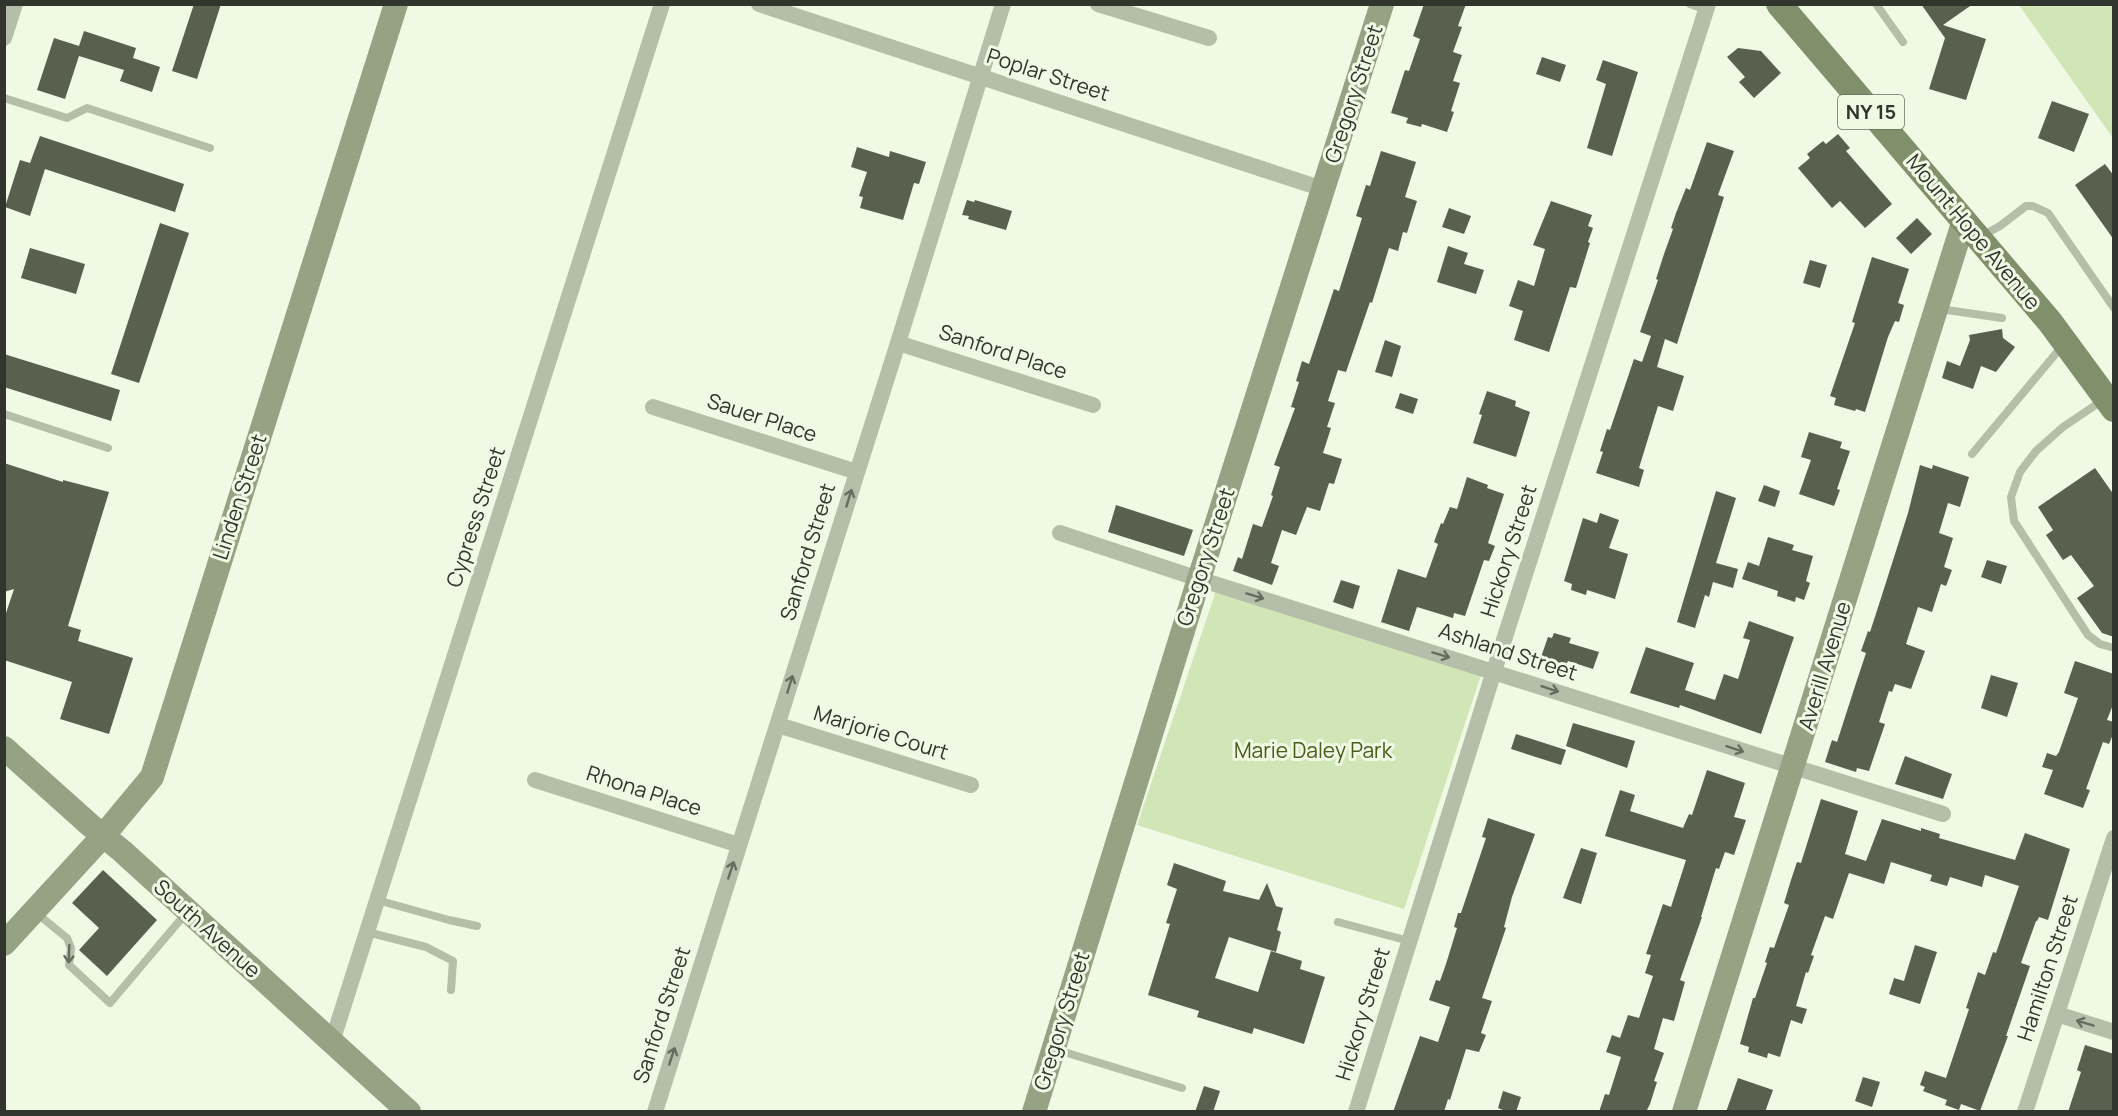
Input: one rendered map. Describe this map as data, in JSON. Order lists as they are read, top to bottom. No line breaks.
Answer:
{"streets":{"main road":["NY 15","Mount Hope Avenue"],"street":["Poplar Street","Gregory Street","Sanford Place","Sauer Place","Linden Street","Cypress Street","Hickory Street","Sanford Street","Ashland Street","Averill Avenue","Marjorie Court","Rhona Place","South Avenue","Hamilton Street"]},"crossings":[["Poplar Street","Gregory Street"],["Poplar Street","Sanford Street"],["Gregory Street","Ashland Street"],["Mount Hope Avenue","Averill Avenue"],["Sanford Place","Sanford Street"],["Sauer Place","Sanford Street"],["Linden Street","South Avenue"],["Cypress Street","South Avenue"],["Hickory Street","Ashland Street"],["Sanford Street","Marjorie Court"],["Sanford Street","Rhona Place"],["Ashland Street","Averill Avenue"]],"one_way":["Sanford Street","Ashland Street"],"parks":["Marie Daley Park"]}
